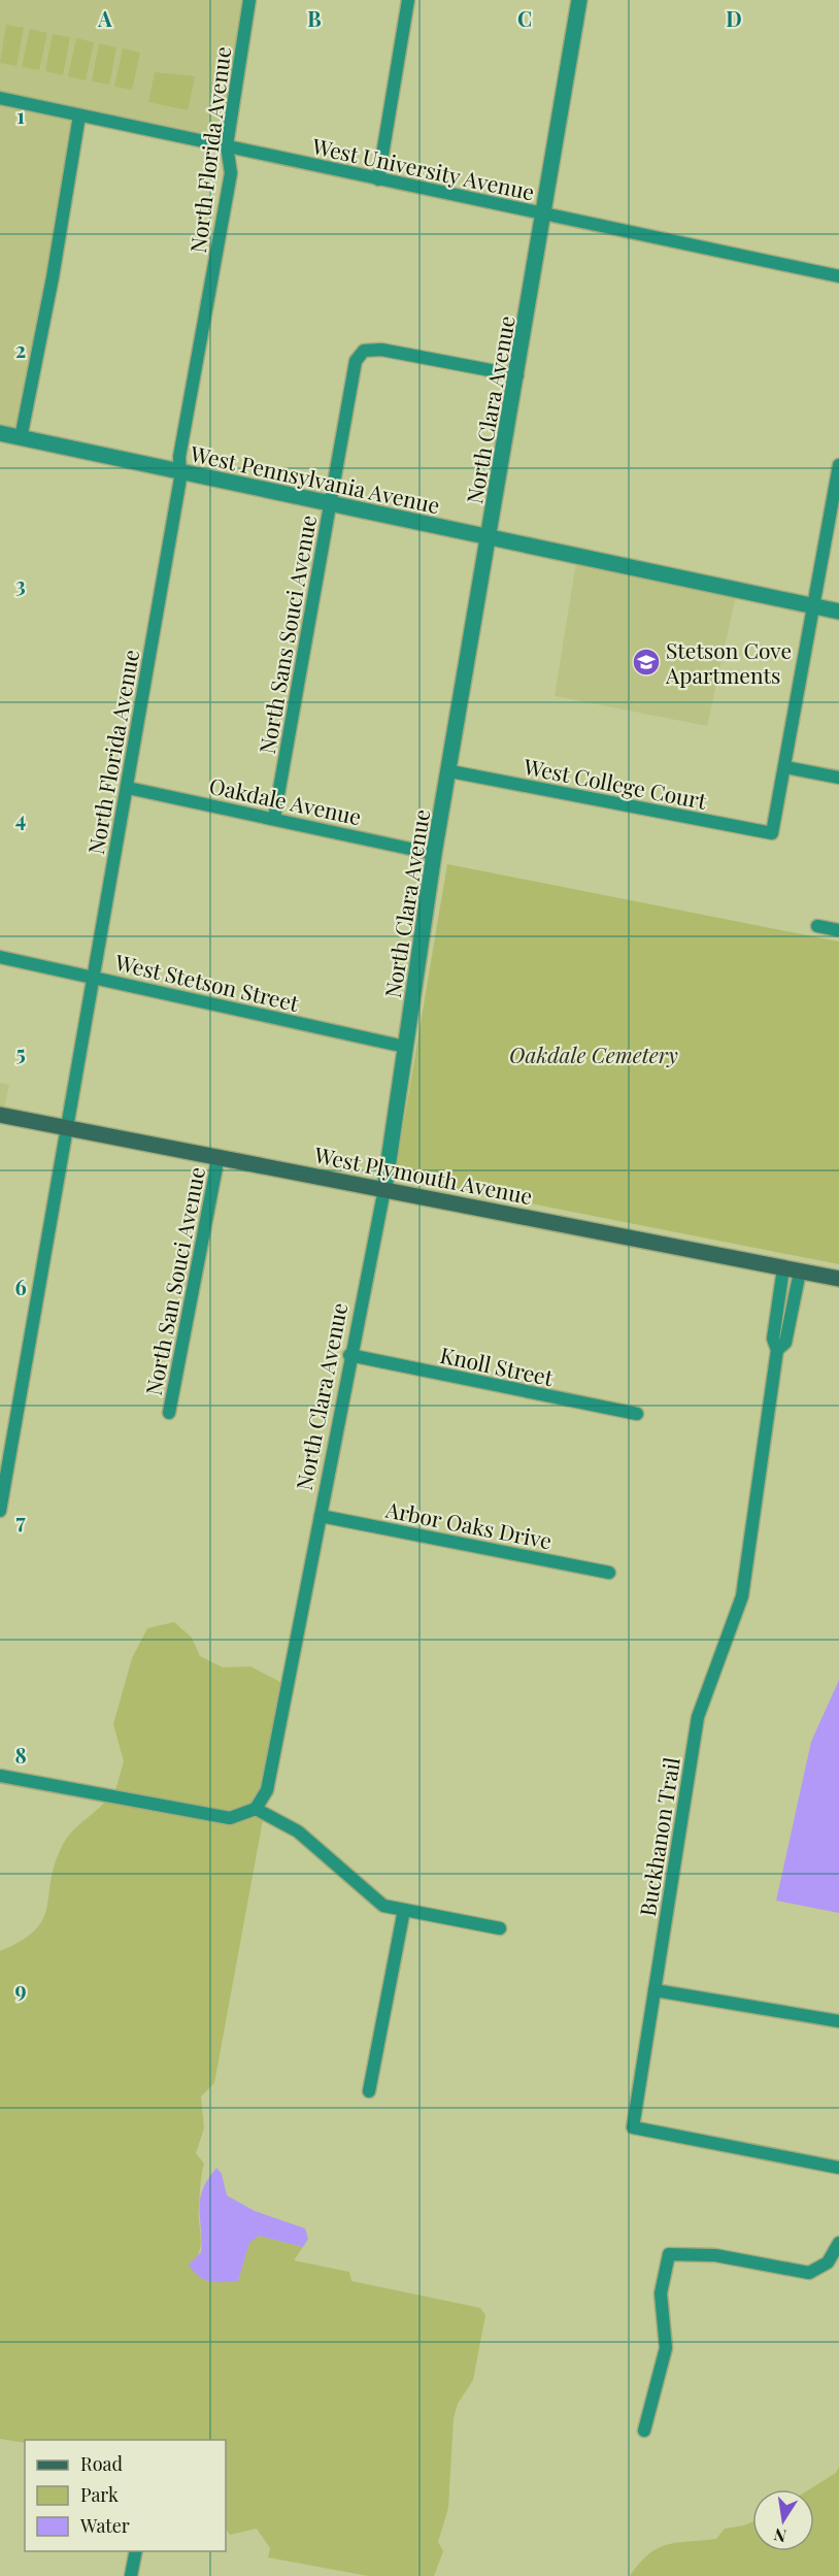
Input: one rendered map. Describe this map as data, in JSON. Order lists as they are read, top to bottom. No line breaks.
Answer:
{"streets":{"main road":["West Plymouth Avenue"],"street":["North Florida Avenue","West University Avenue","North Clara Avenue","West Pennsylvania Avenue","North Sans Souci Avenue","West College Court","Oakdale Avenue","West Stetson Street","North San Souci Avenue","Knoll Street","Arbor Oaks Drive","Buckhanon Trail"]},"crossings":[["North Florida Avenue","West University Avenue"],["North Florida Avenue","West Pennsylvania Avenue"],["North Florida Avenue","Oakdale Avenue"],["North Florida Avenue","West Stetson Street"],["North Florida Avenue","West Plymouth Avenue"],["West University Avenue","North Clara Avenue"],["North Clara Avenue","West Pennsylvania Avenue"],["North Clara Avenue","North Sans Souci Avenue"],["North Clara Avenue","West College Court"],["North Clara Avenue","Oakdale Avenue"],["North Clara Avenue","West Stetson Street"],["North Clara Avenue","West Plymouth Avenue"],["North Clara Avenue","Knoll Street"],["North Clara Avenue","Arbor Oaks Drive"],["West Pennsylvania Avenue","North Sans Souci Avenue"],["North Sans Souci Avenue","Oakdale Avenue"],["West Plymouth Avenue","North San Souci Avenue"],["West Plymouth Avenue","Buckhanon Trail"]],"parks":["Oakdale Cemetery"],"places":{"school or university":["Stetson Cove Apartments"]},"legend":["Road","Park","Water"],"north":"bottom","grid":{"columns":["A","B","C","D"],"rows":["1","2","3","4","5","6","7","8","9"]}}
